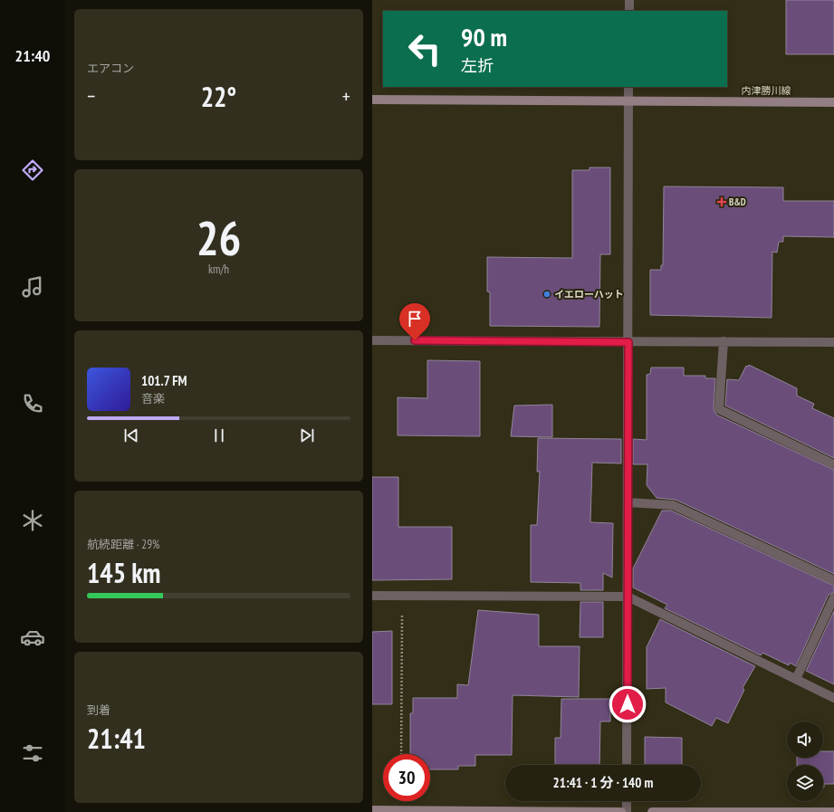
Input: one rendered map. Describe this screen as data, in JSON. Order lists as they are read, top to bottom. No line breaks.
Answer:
{"streets":{"main road":["内津勝川線"]},"places":{"health":["B&D"],"other":["イエローハット"]},"page":{"tabs":"21:40","tile":["エアコン",["26","km/h"],["航続距離 · 29%","145 km"],["到着","21:41"]],"turn":["90 m","左折"],"heat":["−","22°","+"],"song":["101.7 FM","音楽"],"limit":"30","trip":"21:41 · 1 分 · 140 m"}}
